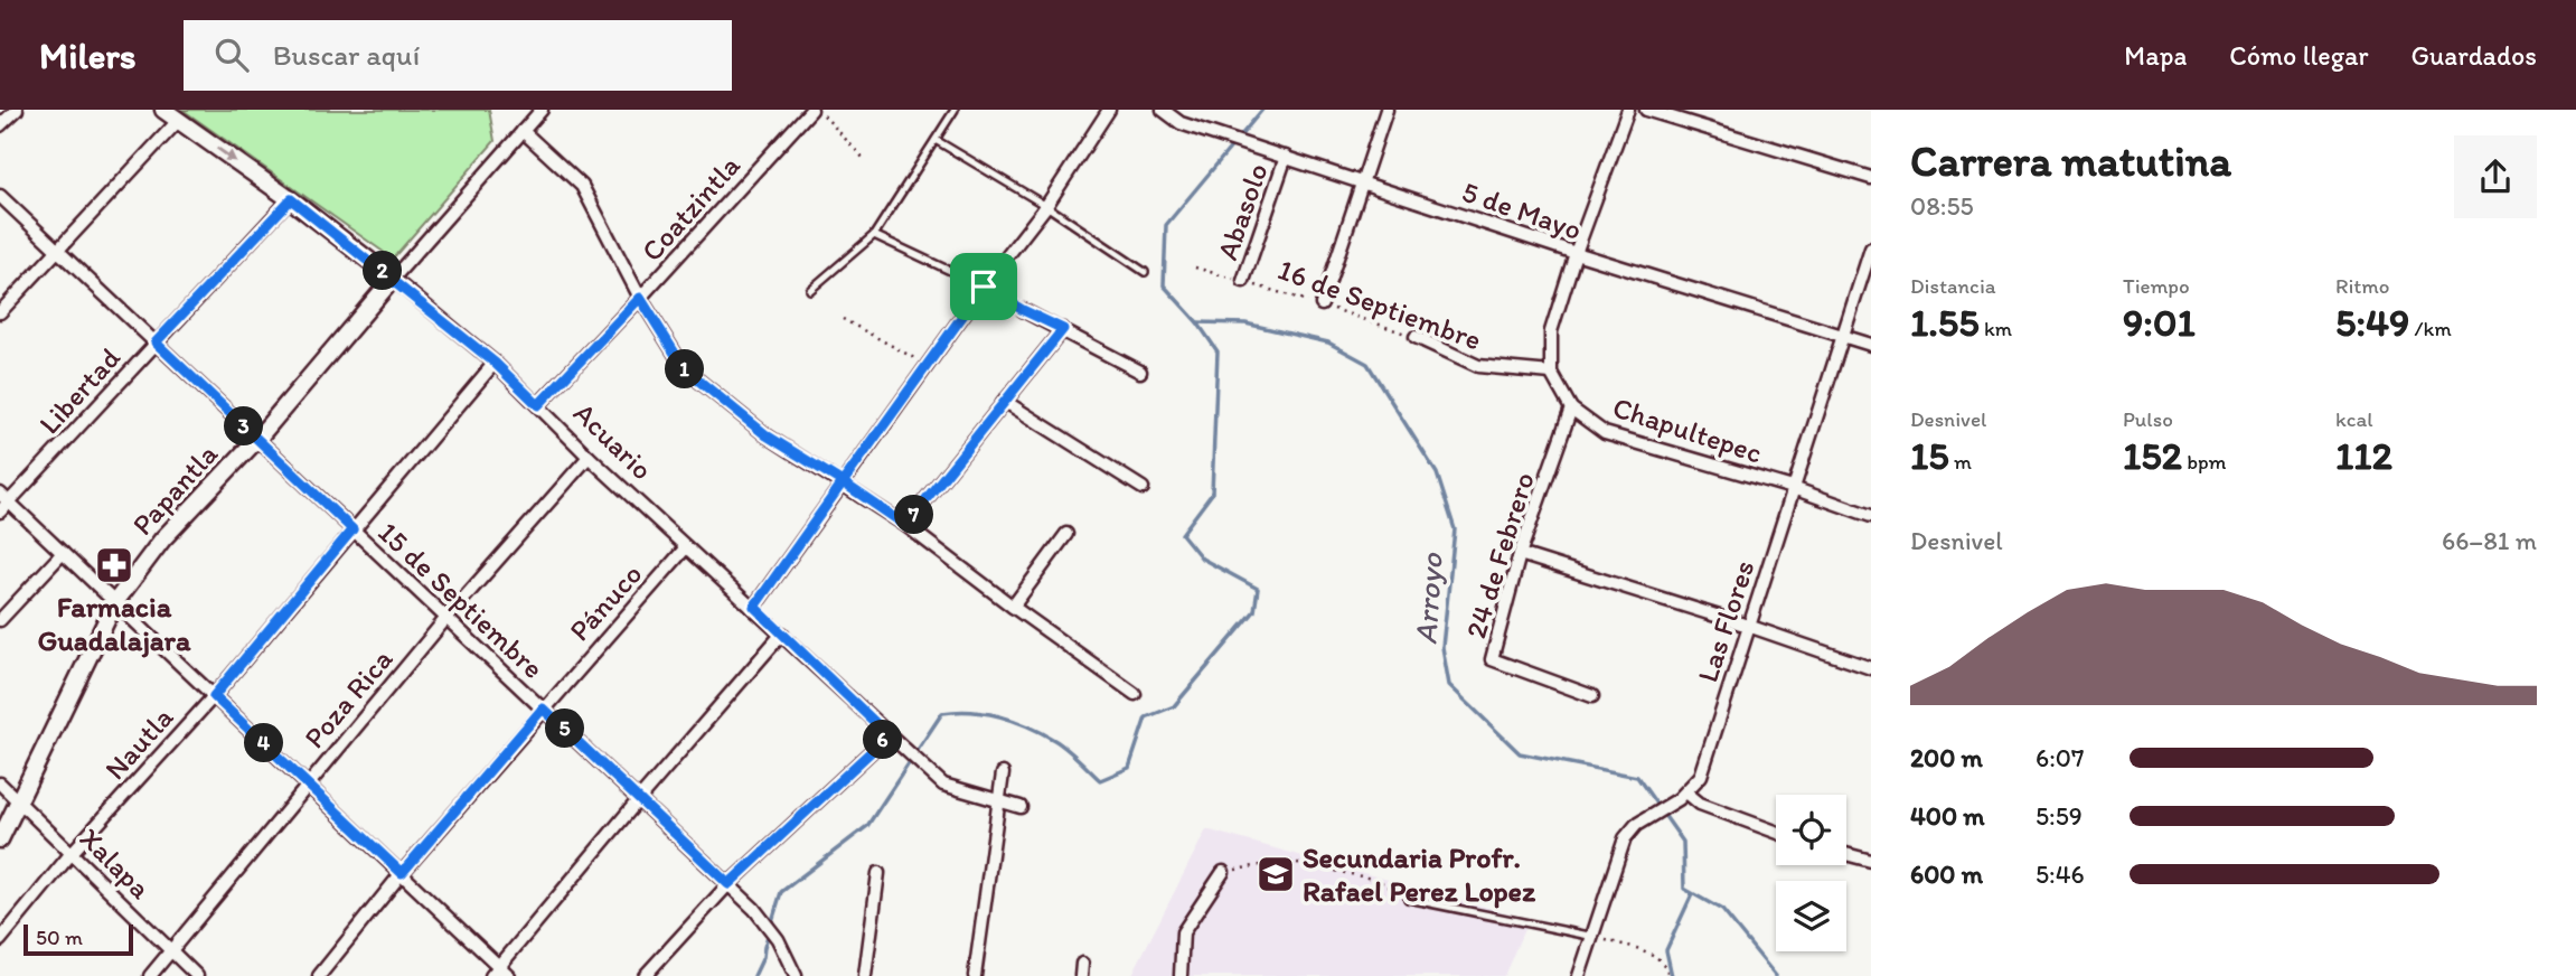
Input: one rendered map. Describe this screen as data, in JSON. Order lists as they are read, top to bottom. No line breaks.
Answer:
{"streets":{"street":["Coatzintla","5 de Mayo","Abasolo","16 de Septiembre","Libertad","Chapultepec","Acuario","Papantla","24 de Febrero","15 de Septiembre","Pánuco","Las Flores","Poza Rica","Nautla","Xalapa"]},"crossings":[["Coatzintla","Acuario"],["5 de Mayo","Abasolo"],["5 de Mayo","Las Flores"],["Abasolo","16 de Septiembre"],["16 de Septiembre","Chapultepec"],["Libertad","Acuario"],["Libertad","15 de Septiembre"],["Chapultepec","24 de Febrero"],["Chapultepec","Las Flores"],["Acuario","Papantla"],["Acuario","Pánuco"],["Acuario","Poza Rica"],["Acuario","Nautla"],["Papantla","15 de Septiembre"],["Papantla","Xalapa"],["15 de Septiembre","Pánuco"],["15 de Septiembre","Poza Rica"],["15 de Septiembre","Nautla"],["Poza Rica","Xalapa"],["Nautla","Xalapa"]],"water":["Arroyo"],"places":{"pharmacy":["Farmacia Guadalajara"],"school or university":["Secundaria Profr. Rafael Perez Lopez"]},"scale_bar":"50 m","page":{"header":"Milers","search":"Buscar aquí","nav":["Mapa","Cómo llegar","Guardados"],"heading":["Carrera matutina","08:55"],"stats":[["Distancia","1.55 km"],["Tiempo","9:01"],["Ritmo","5:49 /km"],["Desnivel","15 m"],["Pulso","152 bpm"],["kcal","112"]],"pins":["2","1","3","7","5","6","4"],"chart":["Desnivel","66–81 m"],"list":[{"name":"200 m","note":"6:07"},{"name":"400 m","note":"5:59"},{"name":"600 m","note":"5:46"}],"scale":"50 m"}}
